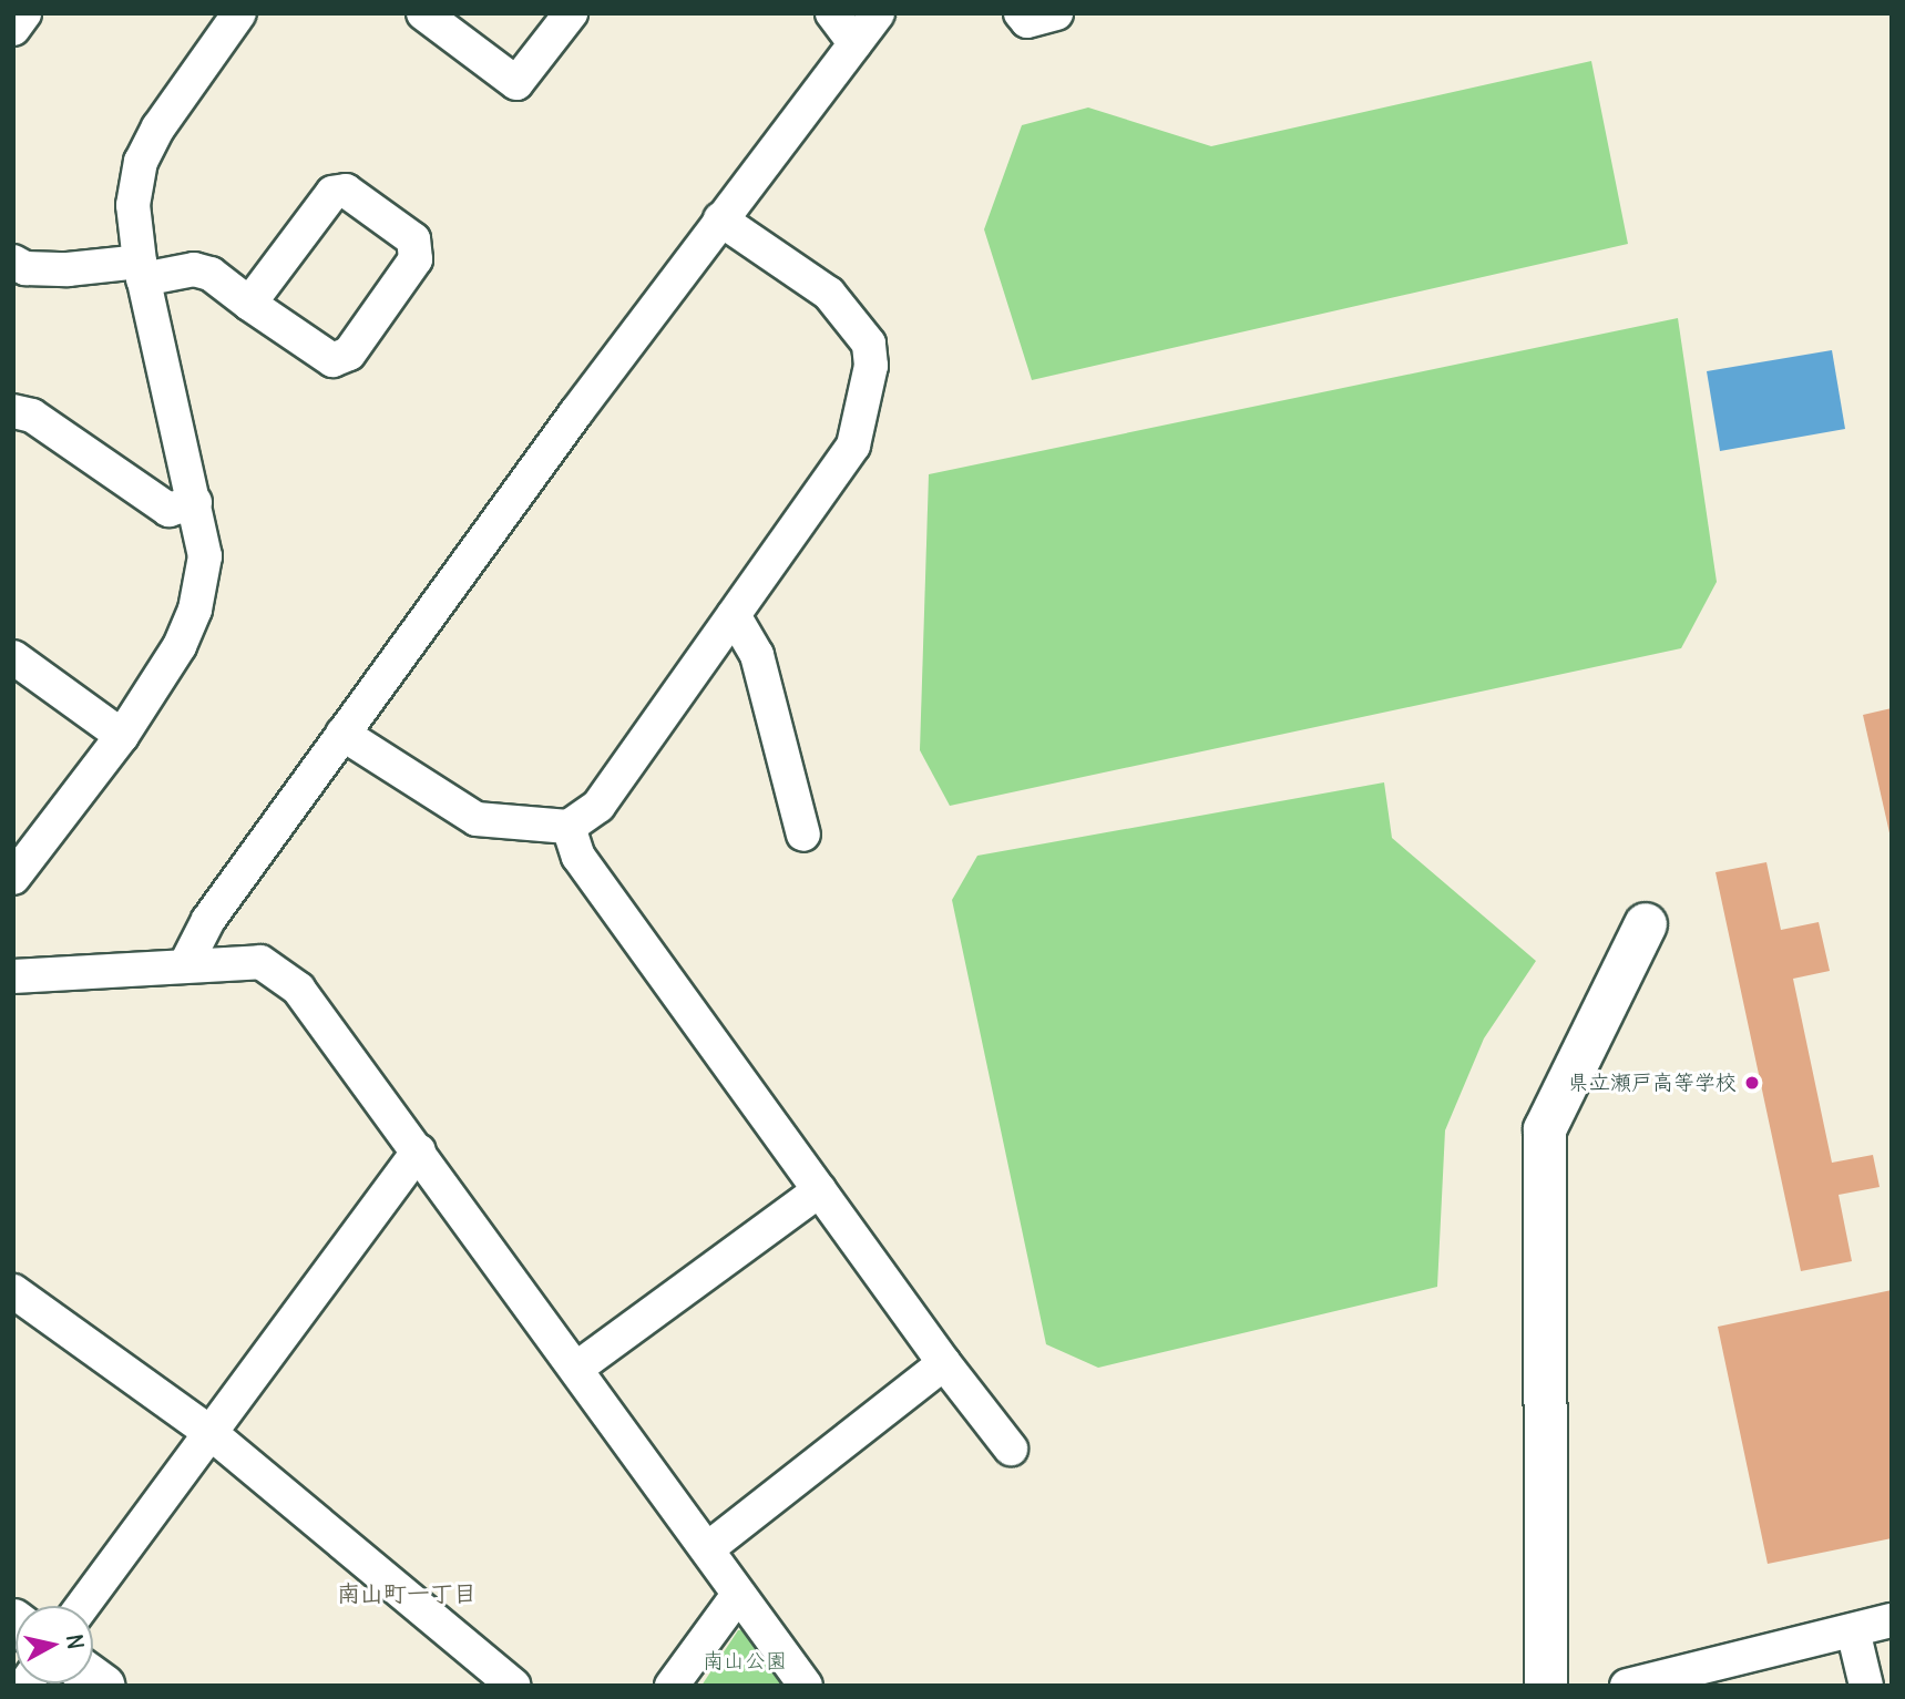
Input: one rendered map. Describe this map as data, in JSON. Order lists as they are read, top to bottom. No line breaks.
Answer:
{"districts":["南山町一丁目"],"parks":["南山公園"],"places":["県立瀬戸高等学校"],"north":"right"}
